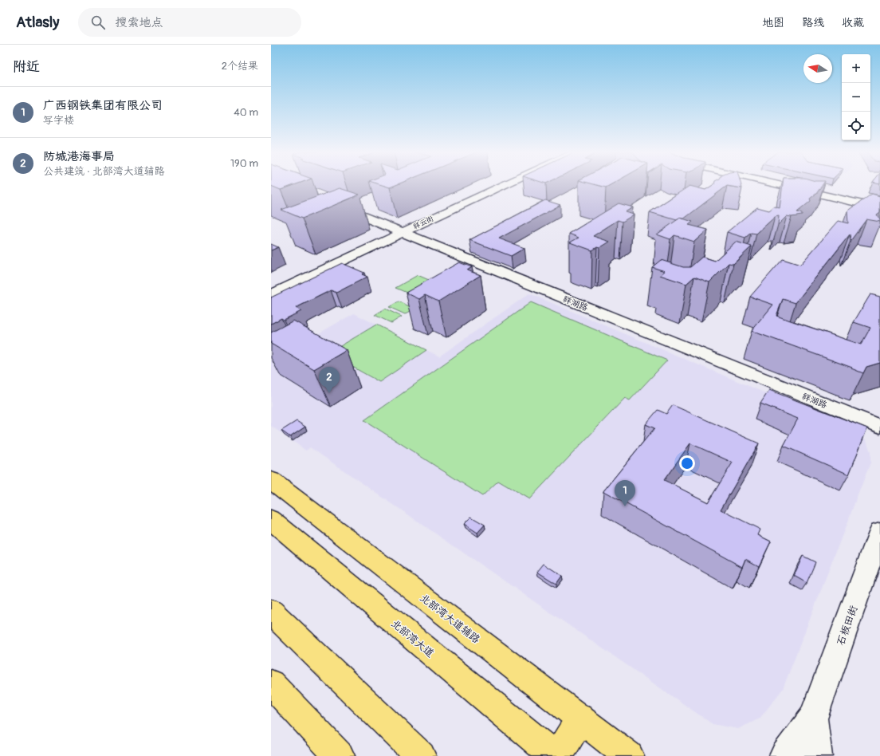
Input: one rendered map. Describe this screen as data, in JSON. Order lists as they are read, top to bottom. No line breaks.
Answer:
{"streets":{"main road":["北部湾大道辅路","北部湾大道"],"street":["祥云街","祥湖路","石板田街"]},"crossings":[["祥云街","祥湖路"]],"north":"left","page":{"header":"Atlasly","search":"搜索地点","nav":["地图","路线","收藏"],"heading":["附近","2个结果"],"map_buttons":["+","−"],"list":[{"mark":"1","name":"广西钢铁集团有限公司","note":"写字楼","value":"40 m"},{"mark":"2","name":"防城港海事局","note":"公共建筑 · 北部湾大道辅路","value":"190 m"}],"pins":["2","1"]}}
